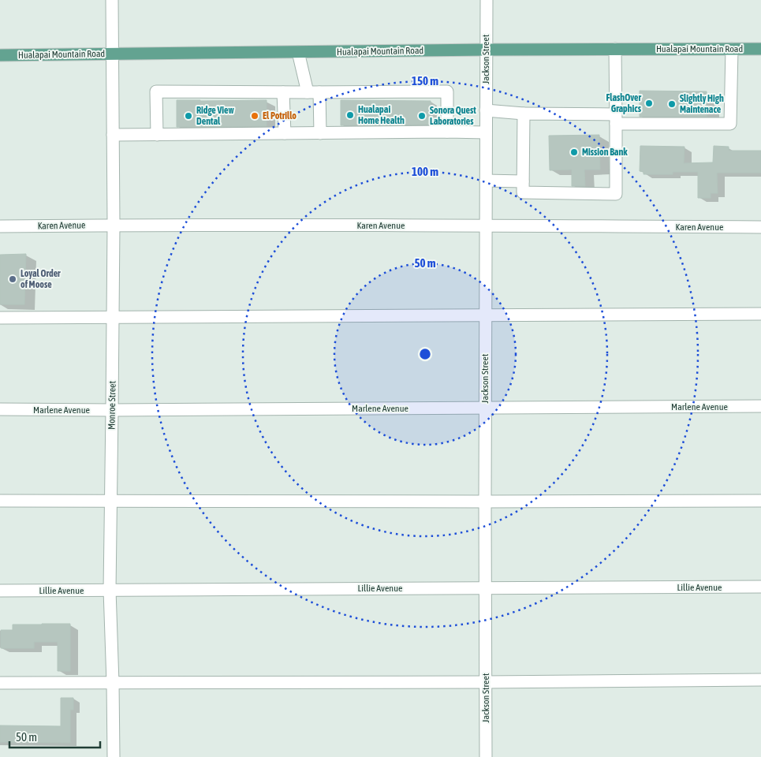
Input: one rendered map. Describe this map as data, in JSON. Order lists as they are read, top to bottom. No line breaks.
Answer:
{"streets":{"main road":["Hualapai Mountain Road"],"street":["Jackson Street","Karen Avenue","Monroe Street","Marlene Avenue","Lillie Avenue"]},"crossings":[["Hualapai Mountain Road","Jackson Street"],["Hualapai Mountain Road","Monroe Street"],["Jackson Street","Karen Avenue"],["Jackson Street","Marlene Avenue"],["Jackson Street","Lillie Avenue"],["Karen Avenue","Monroe Street"],["Monroe Street","Marlene Avenue"],["Monroe Street","Lillie Avenue"]],"places":["FlashOver Graphics","Slightly High Maintenace","Hualapai Home Health","Ridge View Dental","El Potrillo","Sonora Quest Laboratories","Mission Bank","Loyal Order of Moose"],"scale_bar":"50 m","rings":["150 m","100 m","50 m"]}
